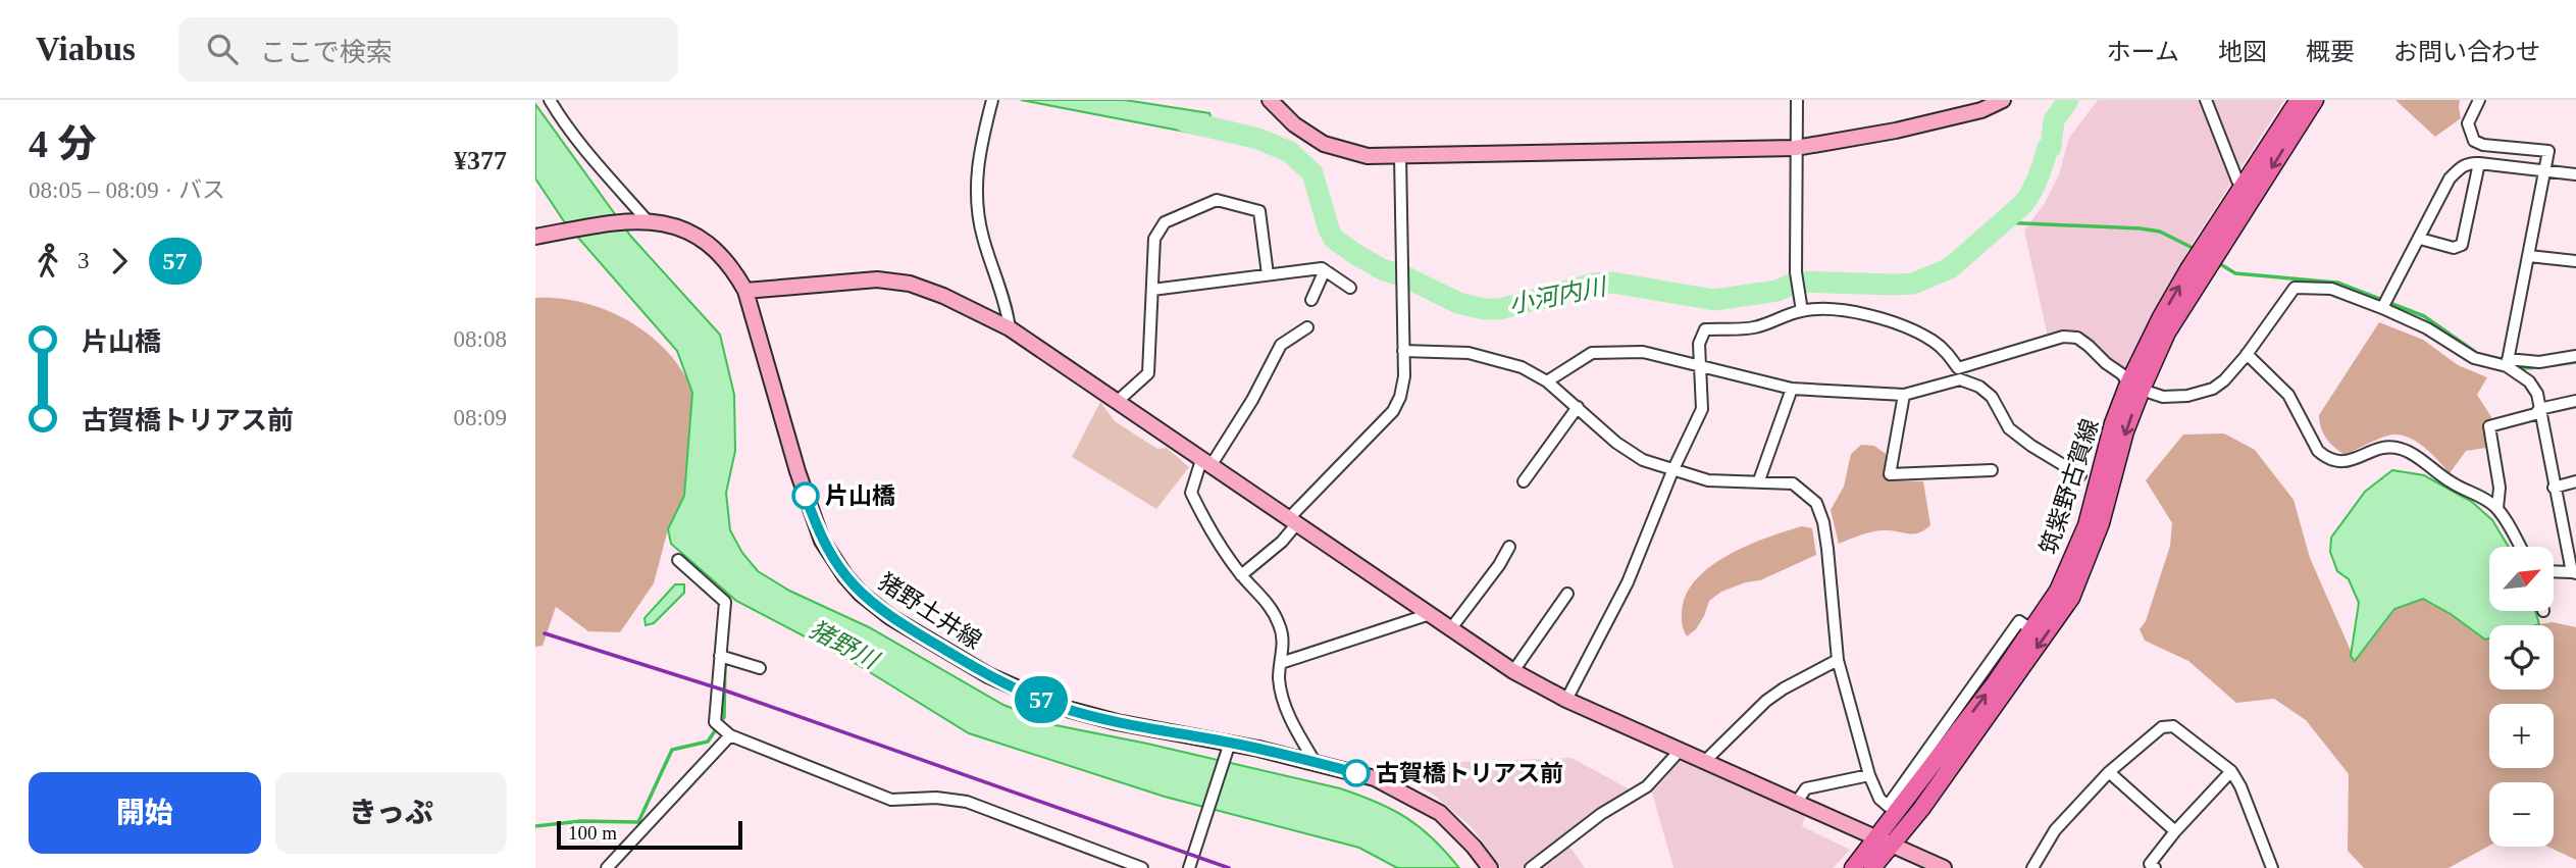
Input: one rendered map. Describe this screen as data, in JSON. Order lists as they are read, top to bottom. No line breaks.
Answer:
{"streets":{"main road":["筑紫野古賀線"],"street":["猪野土井線"]},"water":["小河内川","猪野川"],"places":["片山橋","古賀橋トリアス前"],"lines":["bus line 57"],"scale_bar":"100 m","north":"top right","page":{"header":"Viabus","search":"ここで検索","nav":["ホーム","地図","概要","お問い合わせ"],"heading":["4 分","08:05 – 08:09 · バス","¥377"],"on_map":"57","legs":["3","57"],"list":[{"name":"片山橋","value":"08:08"},{"name":"古賀橋トリアス前","value":"08:09"}],"map_buttons":["+","−"],"buttons":["開始","きっぷ"],"scale":"100 m"}}
